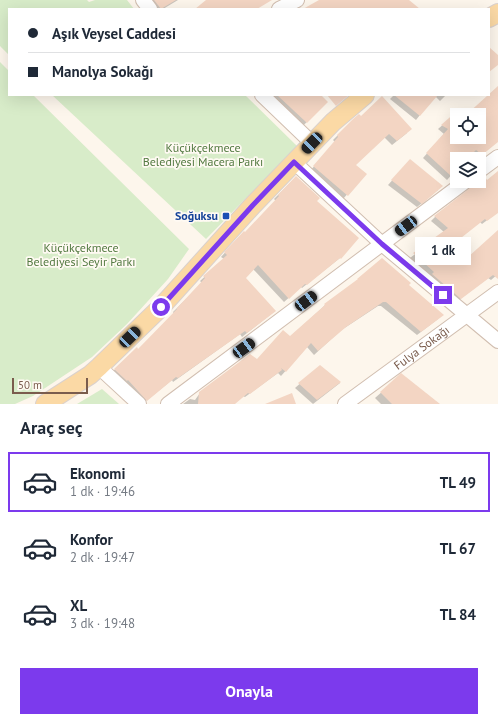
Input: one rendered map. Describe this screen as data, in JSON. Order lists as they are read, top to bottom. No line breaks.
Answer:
{"streets":{"street":["Fulya Sokağı"]},"parks":["Küçükçekmece Belediyesi Macera Parkı","Küçükçekmece Belediyesi Seyir Parkı"],"places":{"transit":["Soğuksu"]},"scale_bar":"50 m","page":{"banner":["Aşık Veysel Caddesi","Manolya Sokağı"],"bubble":"1 dk","scale":"50 m","heading":"Araç seç","list":[{"name":"Ekonomi","note":"1 dk · 19:46","value":"TL 49"},{"name":"Konfor","note":"2 dk · 19:47","value":"TL 67"},{"name":"XL","note":"3 dk · 19:48","value":"TL 84"}],"buttons":"Onayla"}}
